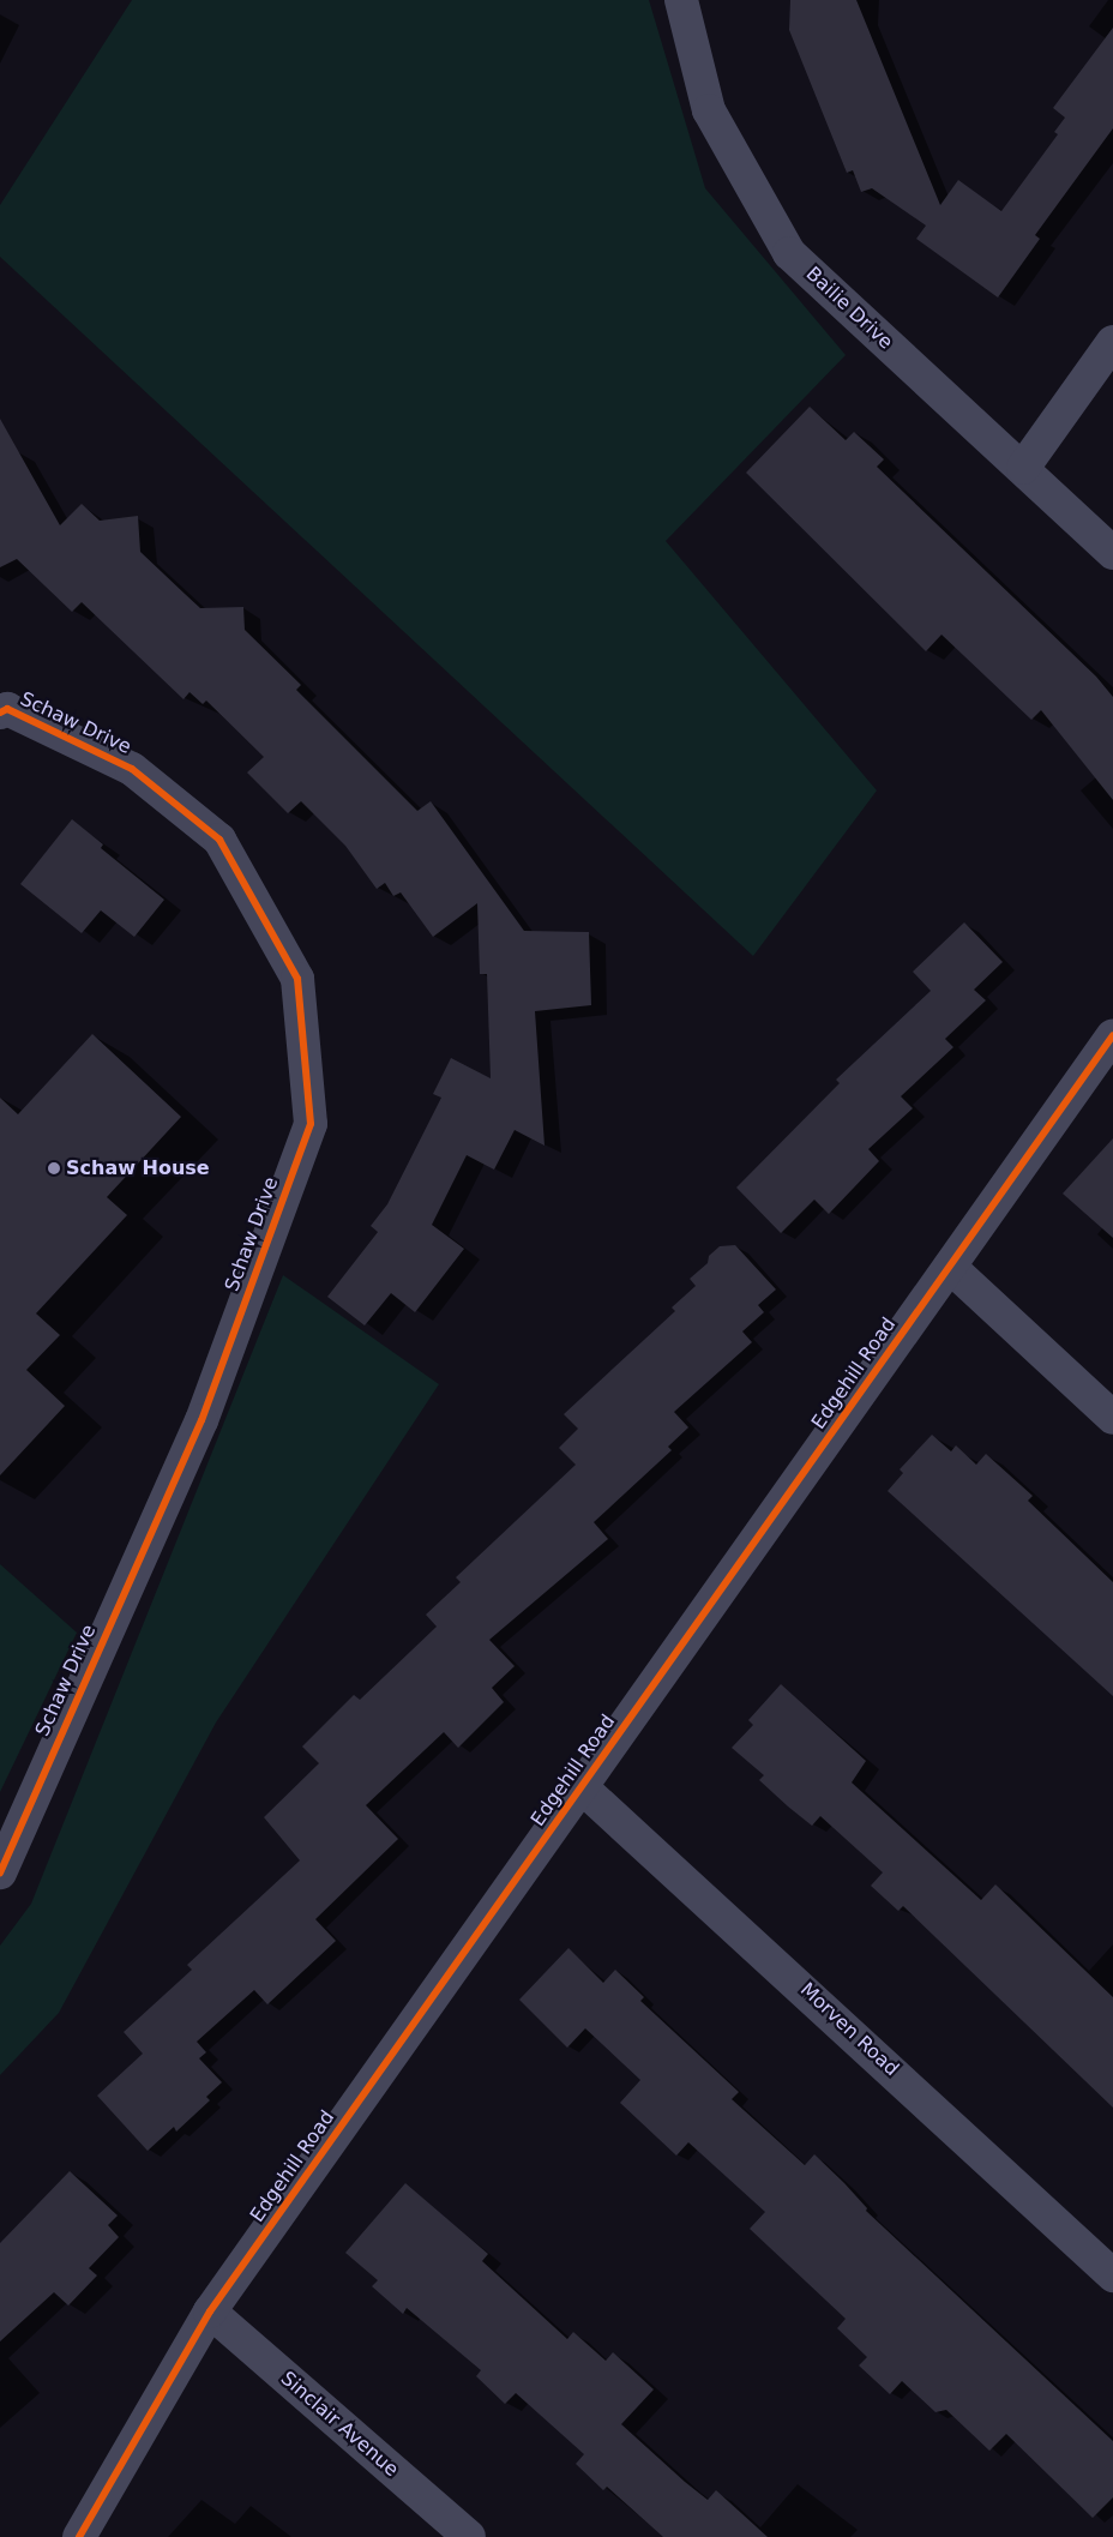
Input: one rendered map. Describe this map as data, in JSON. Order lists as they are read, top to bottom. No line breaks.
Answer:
{"streets":{"street":["Bailie Drive","Schaw Drive","Edgehill Road","Morven Road","Sinclair Avenue"]},"crossings":[["Edgehill Road","Morven Road"],["Edgehill Road","Sinclair Avenue"]],"places":["Schaw House"]}
